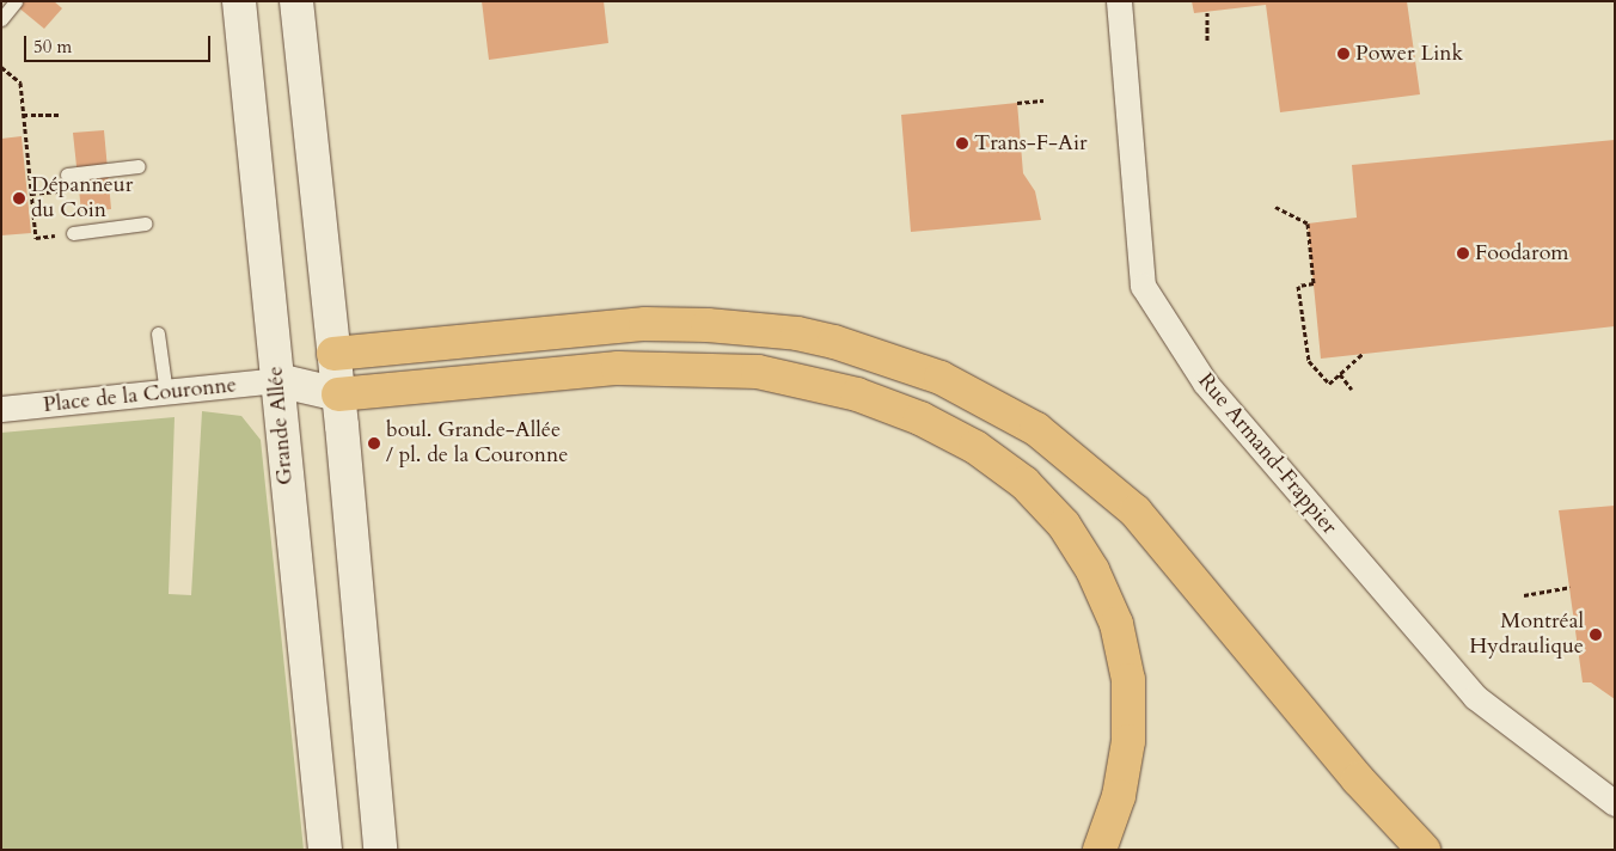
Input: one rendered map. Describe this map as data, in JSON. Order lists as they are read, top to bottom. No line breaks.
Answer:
{"streets":{"main road":["Place de la Couronne","Grande Allée"],"street":["Rue Armand-Frappier"]},"crossings":[["Place de la Couronne","Grande Allée"]],"places":["Power Link","Trans-F-Air","Dépanneur du Coin","Foodarom","boul. Grande-Allée / pl. de la Couronne","Montréal Hydraulique"],"scale_bar":"50 m"}
